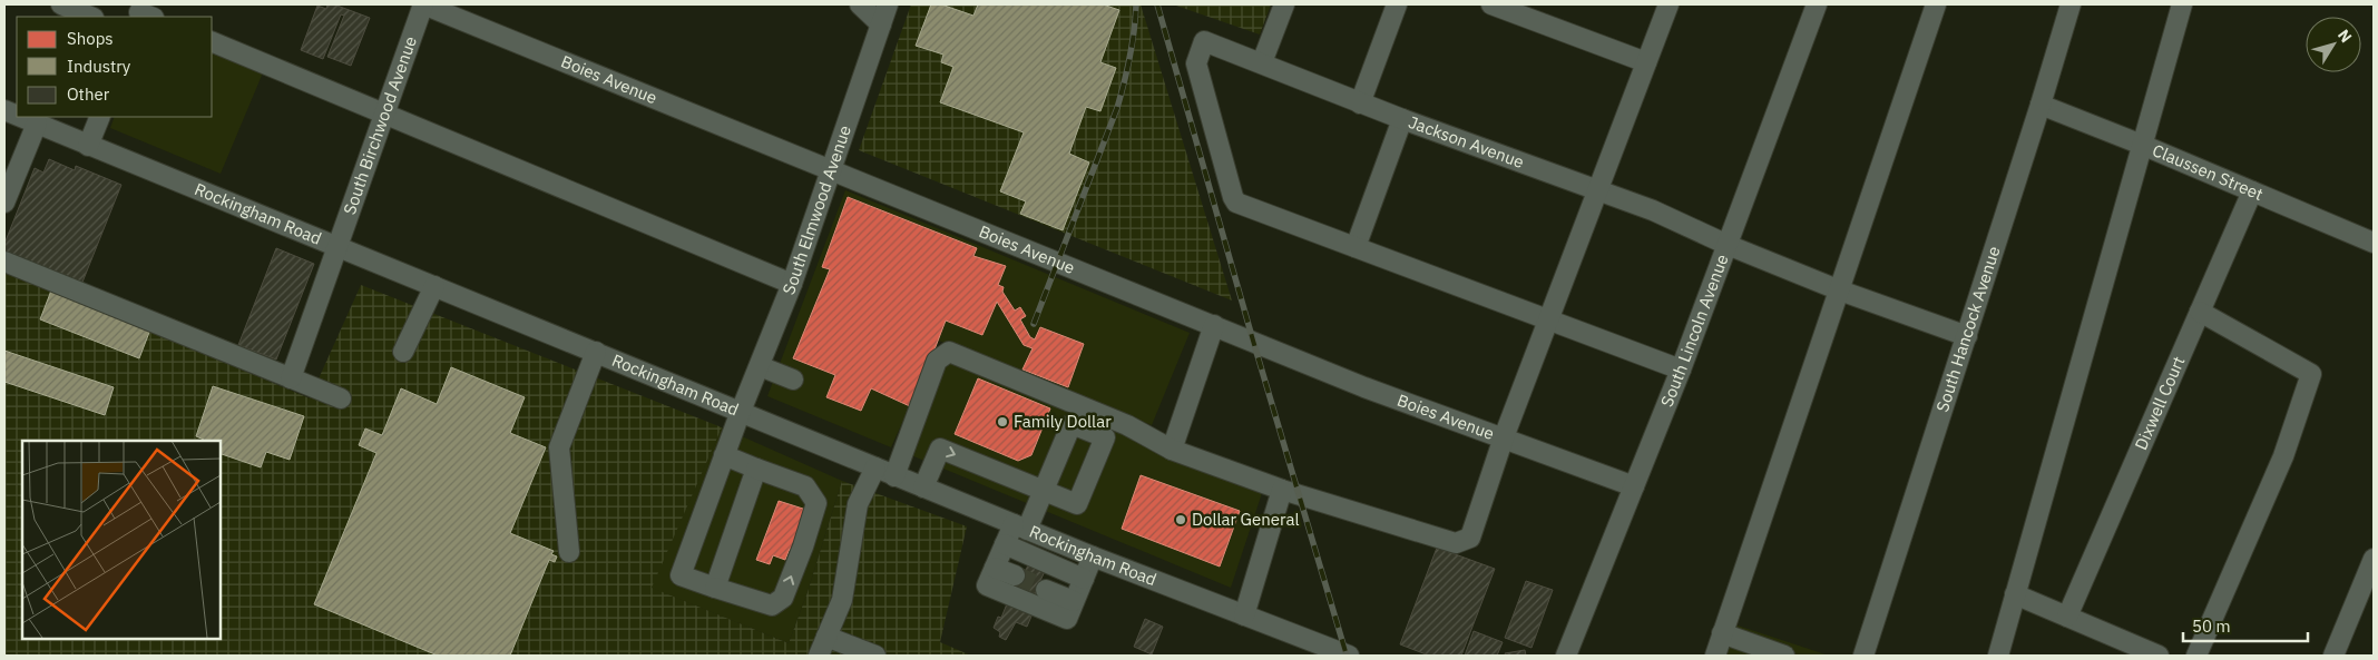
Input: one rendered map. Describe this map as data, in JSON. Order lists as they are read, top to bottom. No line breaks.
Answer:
{"streets":{"street":["Boies Avenue","South Birchwood Avenue","Jackson Avenue","Claussen Street","South Elmwood Avenue","Rockingham Road","South Hancock Avenue","South Lincoln Avenue","Dixwell Court"]},"crossings":[["Boies Avenue","South Birchwood Avenue"],["Boies Avenue","South Elmwood Avenue"],["Boies Avenue","South Lincoln Avenue"],["South Birchwood Avenue","Rockingham Road"],["Jackson Avenue","South Hancock Avenue"],["Jackson Avenue","South Lincoln Avenue"],["Claussen Street","South Hancock Avenue"],["Claussen Street","Dixwell Court"],["South Elmwood Avenue","Rockingham Road"]],"places":["Family Dollar","Dollar General"],"legend":["Shops","Industry","Other"],"scale_bar":"50 m","north":"top right"}
